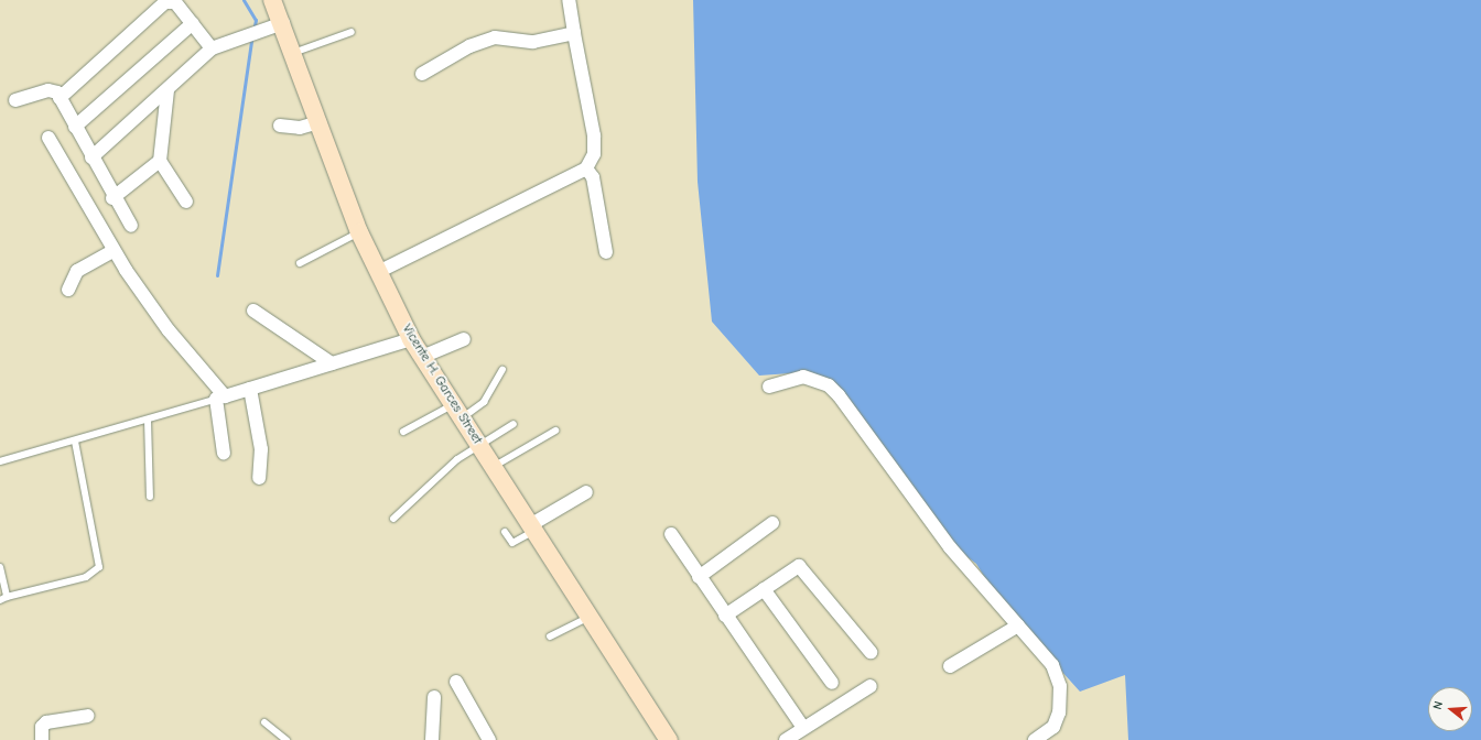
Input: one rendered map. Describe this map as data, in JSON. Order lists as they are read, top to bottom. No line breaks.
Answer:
{"streets":{"street":["Vicente H. Garces Street"]},"north":"left"}
